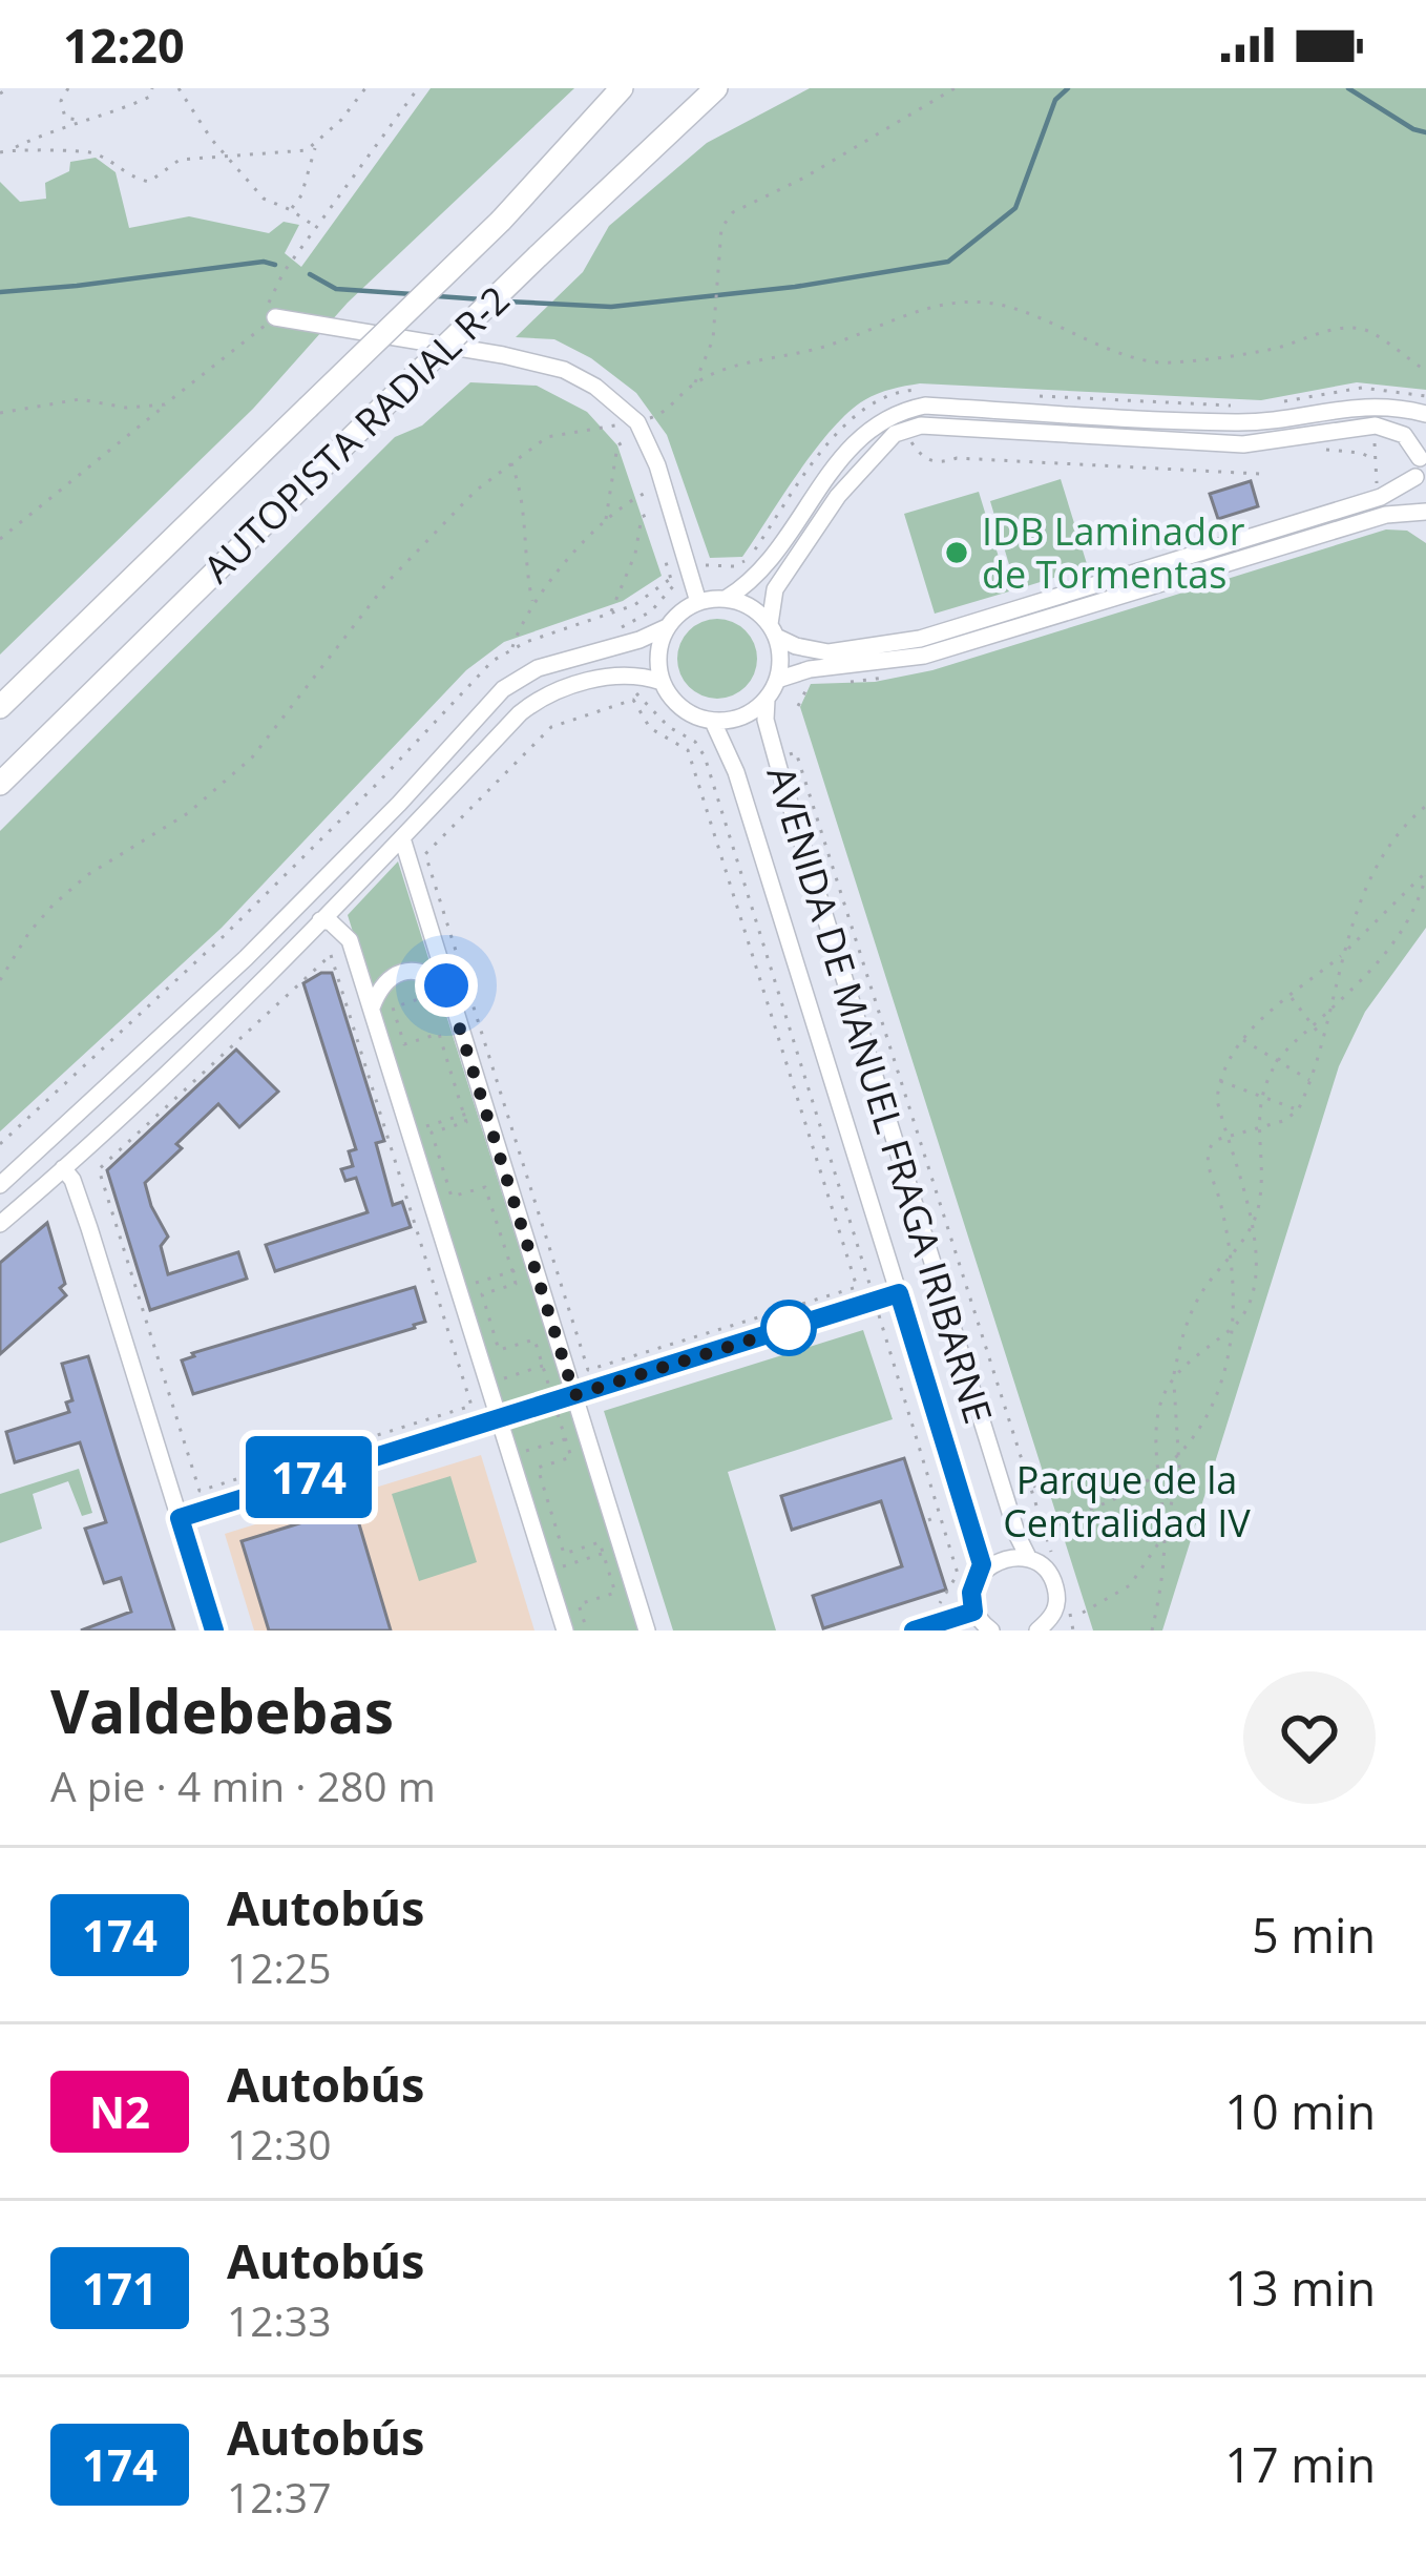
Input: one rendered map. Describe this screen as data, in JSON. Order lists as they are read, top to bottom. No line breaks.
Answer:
{"streets":{"highway":["AUTOPISTA RADIAL R-2"],"street":["AVENIDA DE MANUEL FRAGA IRIBARNE"]},"parks":["Parque de la Centralidad IV"],"places":["IDB Laminador de Tormentas"],"lines":["bus line 174"],"page":{"status":"12:20","on_map":"174","heading":["Valdebebas","A pie · 4 min · 280 m"],"list":[{"mark":"174","name":"Autobús","note":"12:25","value":"5 min"},{"mark":"N2","name":"Autobús","note":"12:30","value":"10 min"},{"mark":"171","name":"Autobús","note":"12:33","value":"13 min"},{"mark":"174","name":"Autobús","note":"12:37","value":"17 min"}]}}
